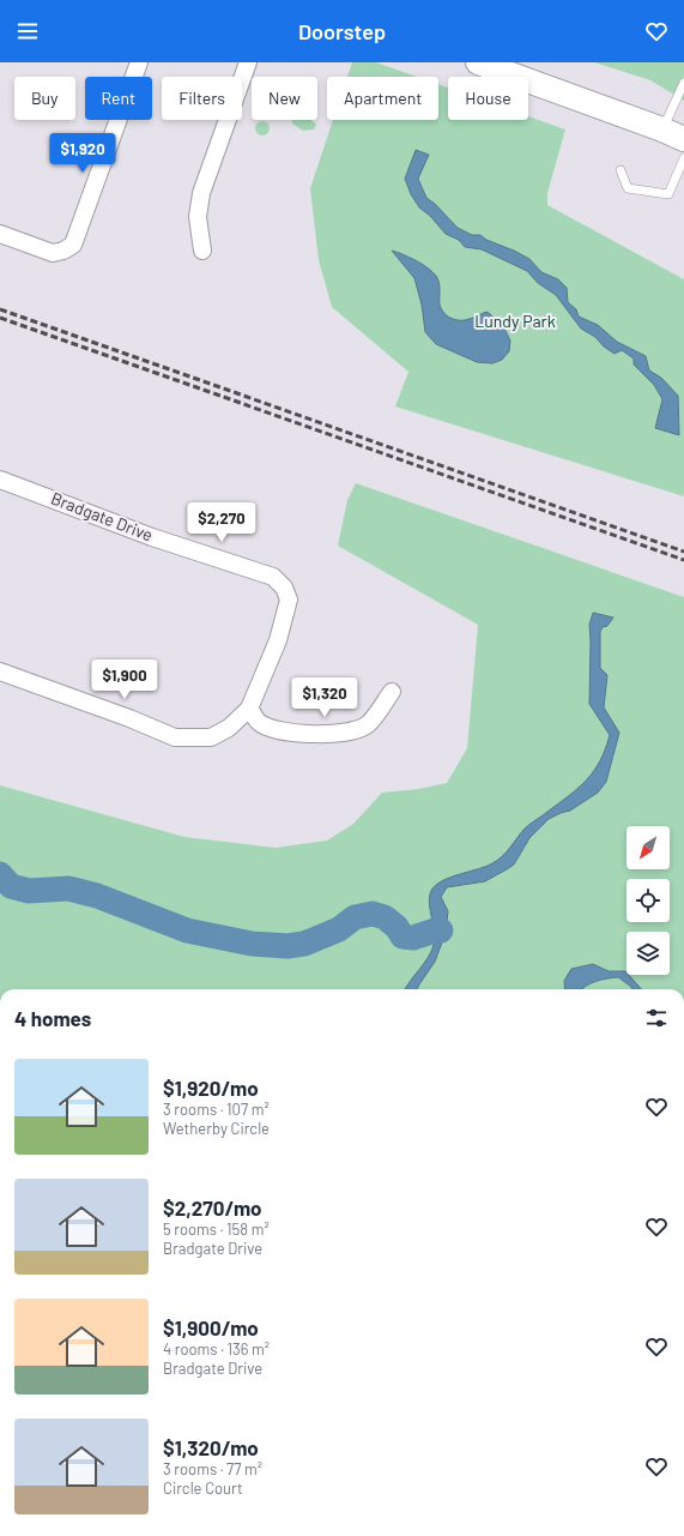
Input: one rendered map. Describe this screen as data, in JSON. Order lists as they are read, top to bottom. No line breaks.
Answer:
{"streets":{"street":["Bradgate Drive"]},"parks":["Lundy Park"],"north":"bottom left","page":{"header":"Doorstep","chip":["Buy","Rent","Filters","New","Apartment","House"],"price":["$1,920","$2,270","$1,900","$1,320"],"heading":"4 homes","list":[{"name":"$1,920/mo","note":"3 rooms · 107 m² · Wetherby Circle"},{"name":"$2,270/mo","note":"5 rooms · 158 m² · Bradgate Drive"},{"name":"$1,900/mo","note":"4 rooms · 136 m² · Bradgate Drive"},{"name":"$1,320/mo","note":"3 rooms · 77 m² · Circle Court"}]}}
